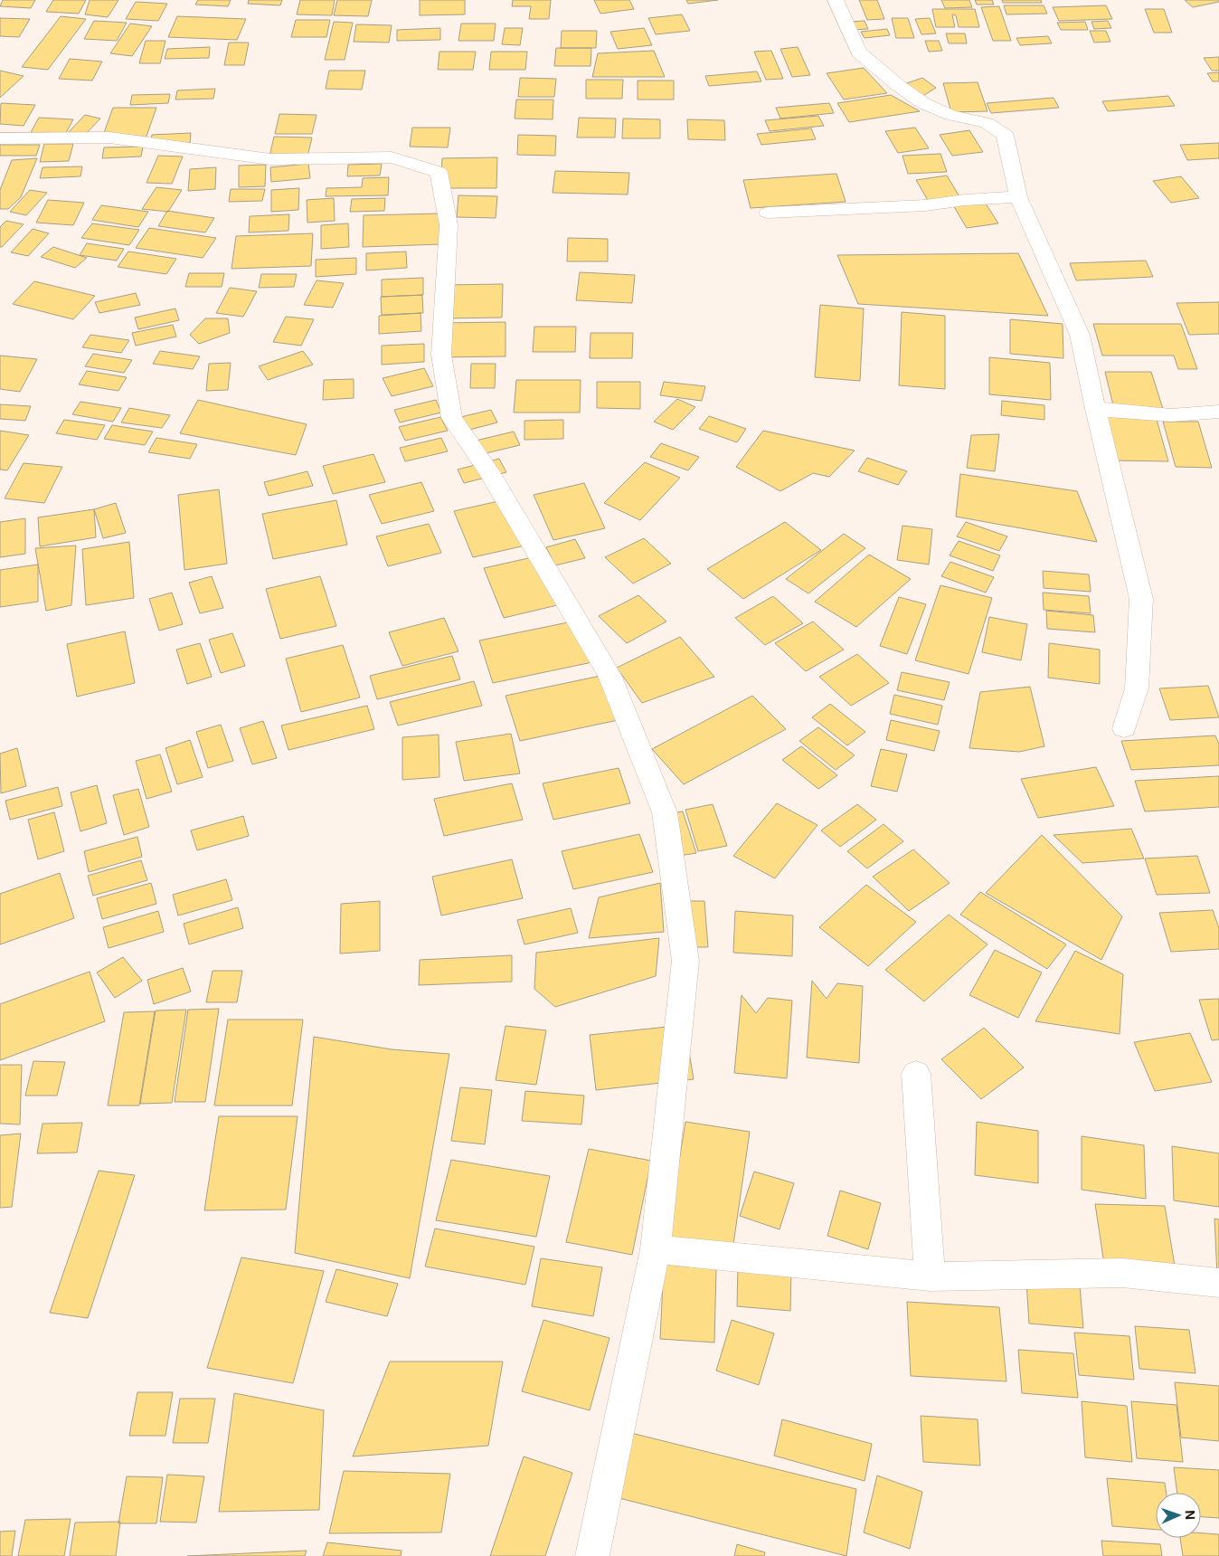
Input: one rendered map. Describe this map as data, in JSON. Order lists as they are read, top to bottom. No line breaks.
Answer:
{"north":"right"}
